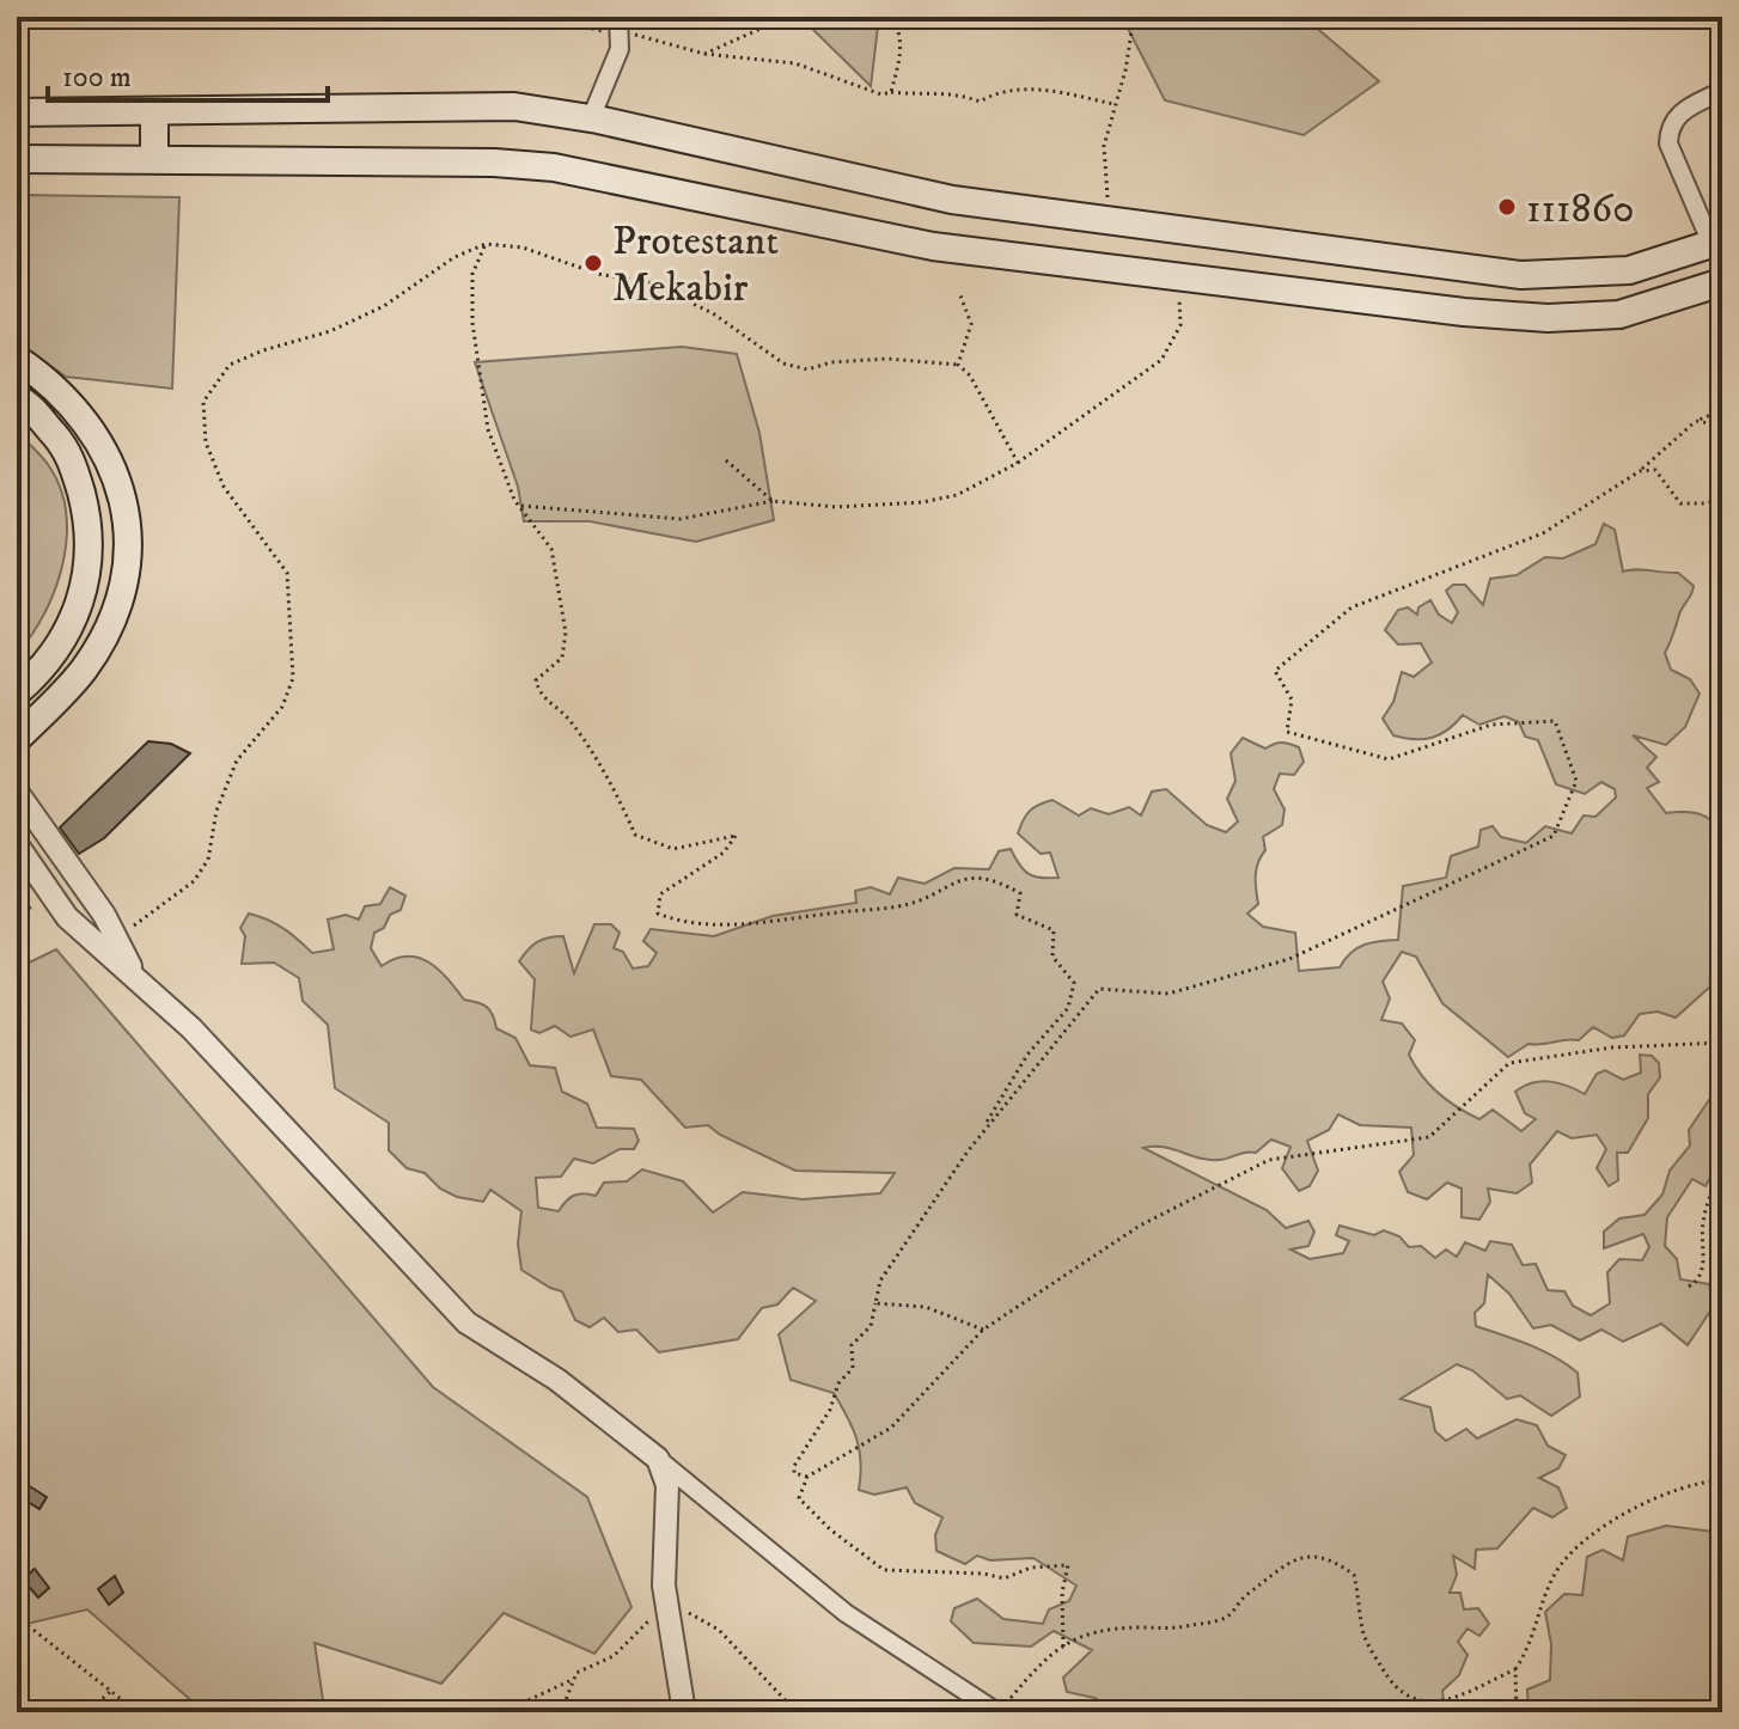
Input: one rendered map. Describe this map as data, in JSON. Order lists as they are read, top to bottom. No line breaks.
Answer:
{"places":["111860","Protestant Mekabir"],"scale_bar":"100 m"}
